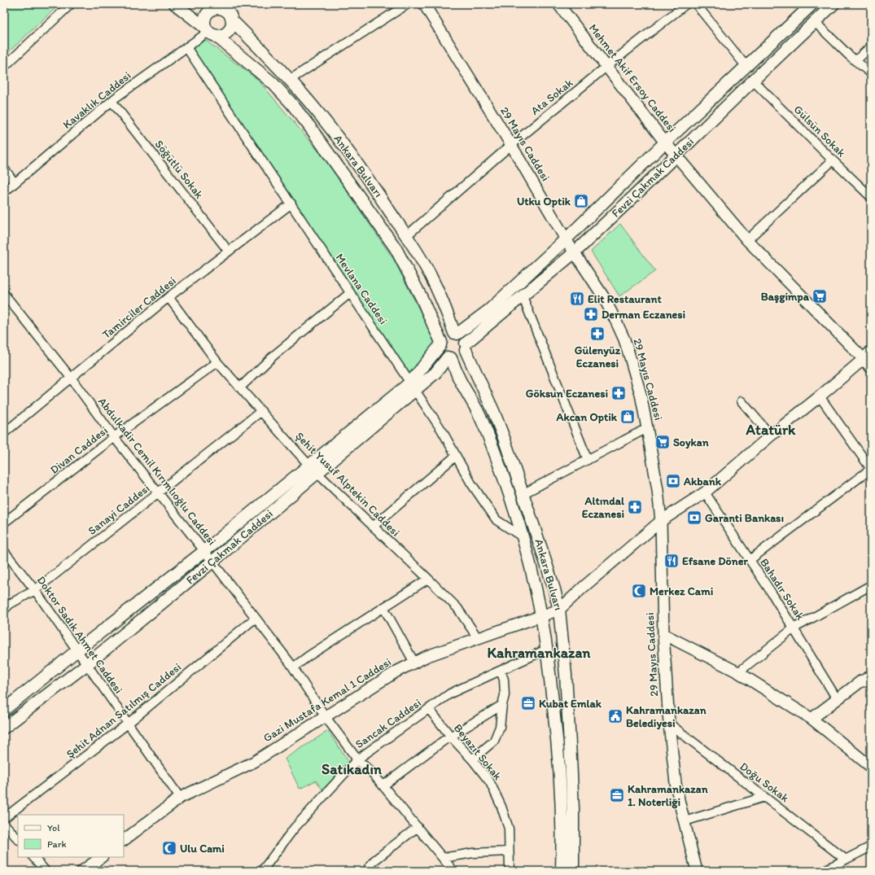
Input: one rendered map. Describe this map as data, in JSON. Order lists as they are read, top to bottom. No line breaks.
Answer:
{"streets":{"main road":["Ankara Bulvarı","Fevzi Çakmak Caddesi"],"street":["Mehmet Akif Ersoy Caddesi","Ata Sokak","Kavaklık Caddesi","Gülsün Sokak","29 Mayıs Caddesi","Söğütlü Sokak","Mevlana Caddesi","Tamirciler Caddesi","Divan Caddesi","Abdulkadir Cemil Kırımlıoğlu Caddesi","Şehit Yusuf Alptekin Caddesi","Sanayi Caddesi","Bahadır Sokak","Doktor Sadık Ahmet Caddesi","Gazi Mustafa Kemal 1 Caddesi","Şehit Adnan Satılmış Caddesi","Sancak Caddesi","Beyazıt Sokak","Doğu Sokak"]},"crossings":[["Mehmet Akif Ersoy Caddesi","Ata Sokak"],["Mehmet Akif Ersoy Caddesi","Fevzi Çakmak Caddesi"],["Ata Sokak","29 Mayıs Caddesi"],["Ata Sokak","Ankara Bulvarı"],["Kavaklık Caddesi","Ankara Bulvarı"],["Kavaklık Caddesi","Söğütlü Sokak"],["Kavaklık Caddesi","Mevlana Caddesi"],["Gülsün Sokak","Fevzi Çakmak Caddesi"],["29 Mayıs Caddesi","Fevzi Çakmak Caddesi"],["29 Mayıs Caddesi","Doğu Sokak"],["Ankara Bulvarı","Fevzi Çakmak Caddesi"],["Ankara Bulvarı","Mevlana Caddesi"],["Ankara Bulvarı","Gazi Mustafa Kemal 1 Caddesi"],["Ankara Bulvarı","Sancak Caddesi"],["Söğütlü Sokak","Tamirciler Caddesi"],["Fevzi Çakmak Caddesi","Mevlana Caddesi"],["Fevzi Çakmak Caddesi","Abdulkadir Cemil Kırımlıoğlu Caddesi"],["Fevzi Çakmak Caddesi","Şehit Yusuf Alptekin Caddesi"],["Fevzi Çakmak Caddesi","Doktor Sadık Ahmet Caddesi"],["Mevlana Caddesi","Tamirciler Caddesi"],["Tamirciler Caddesi","Abdulkadir Cemil Kırımlıoğlu Caddesi"],["Tamirciler Caddesi","Şehit Yusuf Alptekin Caddesi"],["Divan Caddesi","Abdulkadir Cemil Kırımlıoğlu Caddesi"],["Divan Caddesi","Şehit Yusuf Alptekin Caddesi"],["Abdulkadir Cemil Kırımlıoğlu Caddesi","Sanayi Caddesi"],["Abdulkadir Cemil Kırımlıoğlu Caddesi","Gazi Mustafa Kemal 1 Caddesi"],["Abdulkadir Cemil Kırımlıoğlu Caddesi","Şehit Adnan Satılmış Caddesi"],["Abdulkadir Cemil Kırımlıoğlu Caddesi","Sancak Caddesi"],["Şehit Yusuf Alptekin Caddesi","Sanayi Caddesi"],["Şehit Yusuf Alptekin Caddesi","Gazi Mustafa Kemal 1 Caddesi"],["Sanayi Caddesi","Doktor Sadık Ahmet Caddesi"],["Doktor Sadık Ahmet Caddesi","Gazi Mustafa Kemal 1 Caddesi"],["Doktor Sadık Ahmet Caddesi","Şehit Adnan Satılmış Caddesi"],["Sancak Caddesi","Beyazıt Sokak"]],"districts":["Atatürk","Kahramankazan","Satıkadın"],"places":{"shop":["Utku Optik","Akcan Optik"],"supermarket":["Başgimpa","Soykan"],"restaurant":["Elit Restaurant","Efsane Döner"],"pharmacy":["Derman Eczanesi","Gülenyüz Eczanesi","Göksun Eczanesi","Altındal Eczanesi"],"bank":["Akbank","Garanti Bankası"],"mosque":["Merkez Cami","Ulu Cami"],"office":["Kubat Emlak","Kahramankazan 1. Noterliği"],"public building":["Kahramankazan Belediyesi"]},"legend":["Yol","Park"]}
